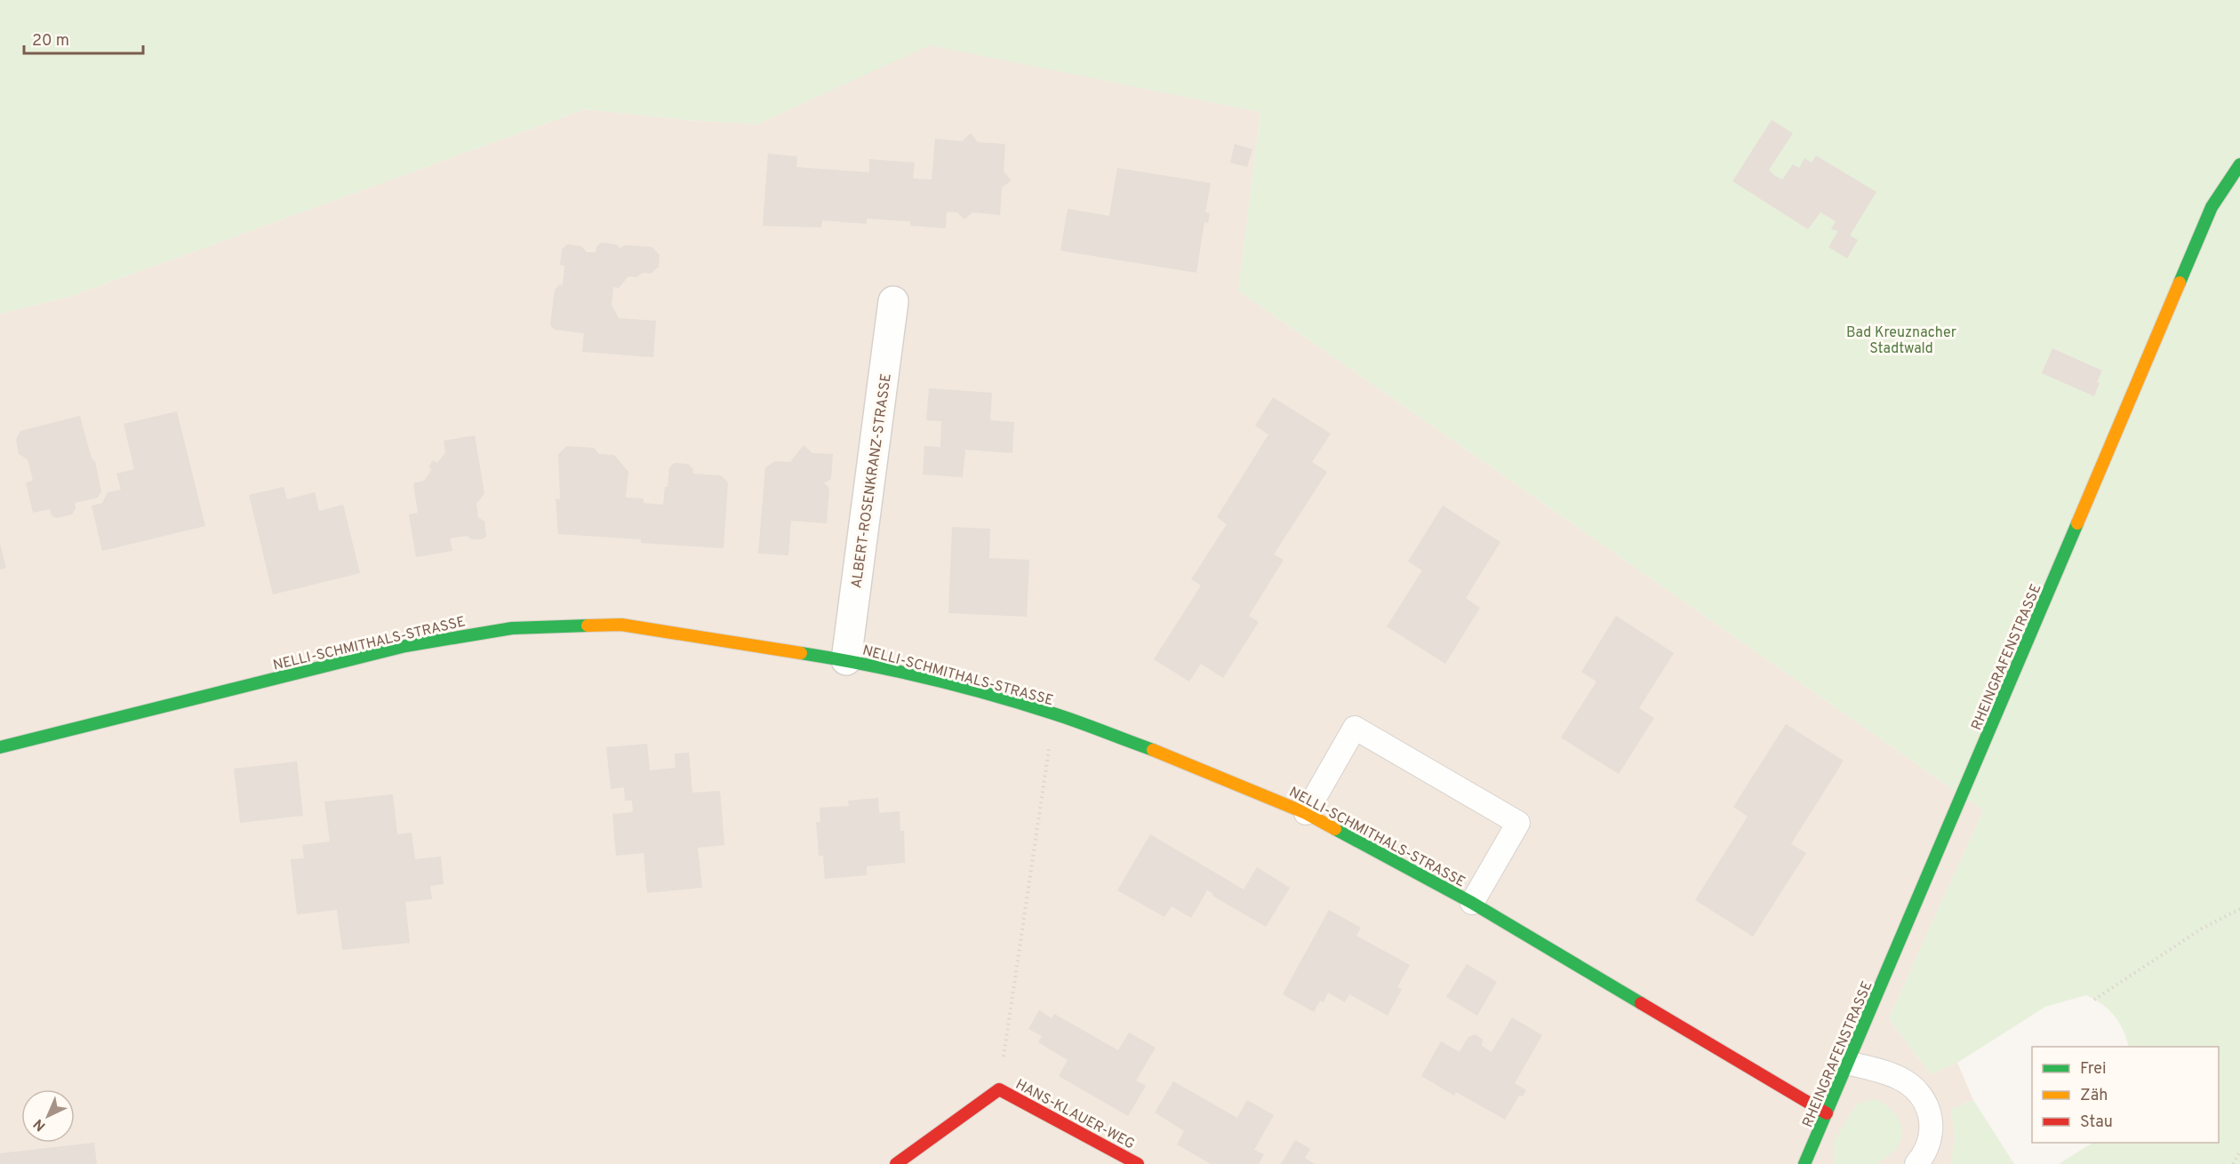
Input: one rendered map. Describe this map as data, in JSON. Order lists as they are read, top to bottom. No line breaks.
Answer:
{"streets":{"street":["ALBERT-ROSENKRANZ-STRASSE","NELLI-SCHMITHALS-STRASSE","RHEINGRAFENSTRASSE","HANS-KLAUER-WEG"]},"crossings":[["ALBERT-ROSENKRANZ-STRASSE","NELLI-SCHMITHALS-STRASSE"],["NELLI-SCHMITHALS-STRASSE","RHEINGRAFENSTRASSE"]],"parks":["Bad Kreuznacher Stadtwald"],"legend":["Frei","Zäh","Stau"],"scale_bar":"20 m","north":"bottom left"}
